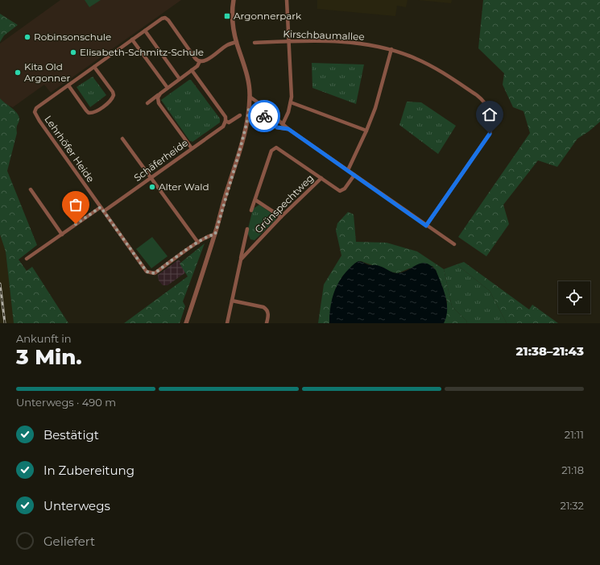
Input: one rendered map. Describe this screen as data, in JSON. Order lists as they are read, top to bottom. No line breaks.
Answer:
{"streets":{"street":["Kirschbaumallee","Lehrhöfer Heide","Schäferheide","Grünspechtweg"]},"crossings":[["Lehrhöfer Heide","Schäferheide"]],"places":{"transit":["Argonnerpark"],"other":["Robinsonschule","Elisabeth-Schmitz-Schule","Kita Old Argonner","Alter Wald"]},"page":{"heading":["3 Min.","Ankunft in","21:38–21:43"],"bar":"Unterwegs · 490 m","list":[["Bestätigt","21:11"],["In Zubereitung","21:18"],["Unterwegs","21:32"],"Geliefert"]}}
